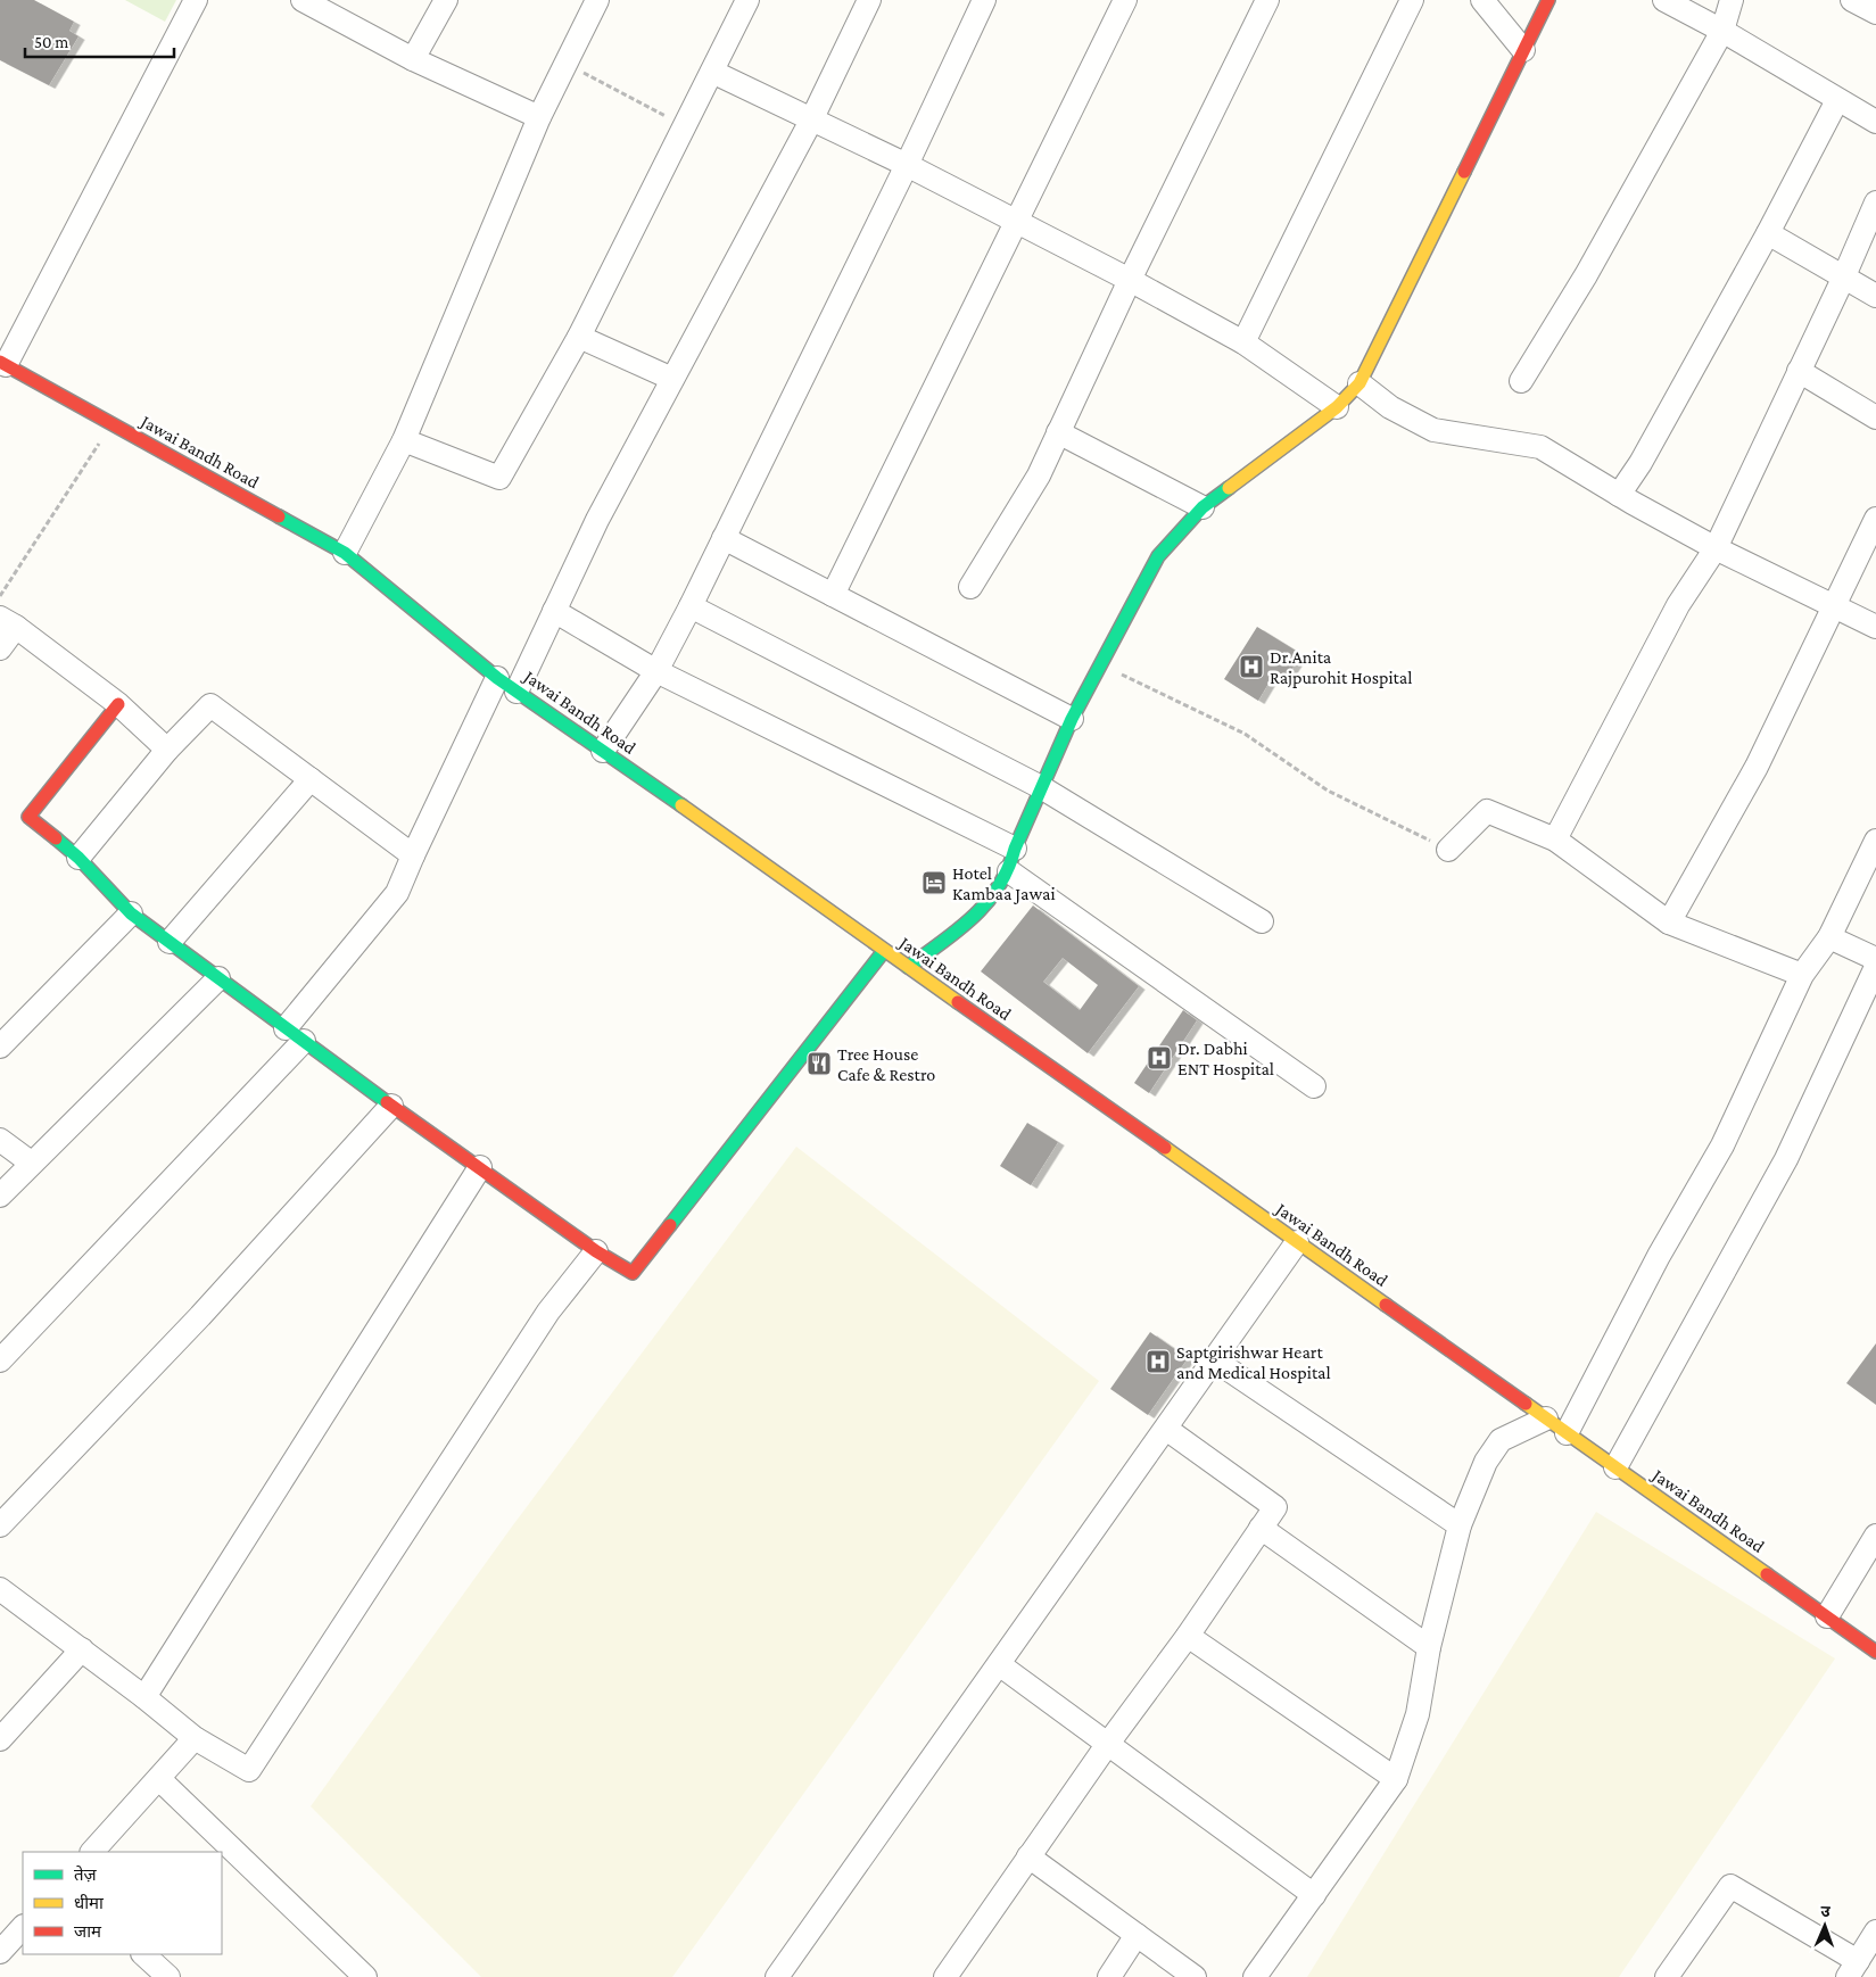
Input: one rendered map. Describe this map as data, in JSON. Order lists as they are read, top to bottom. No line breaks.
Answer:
{"streets":{"street":["Jawai Bandh Road"]},"places":{"hospital":["Dr.Anita Rajpurohit Hospital","Dr. Dabhi ENT Hospital","Saptgirishwar Heart and Medical Hospital"],"hotel":["Hotel Kambaa Jawai"],"restaurant":["Tree House Cafe & Restro"]},"legend":["तेज़","धीमा","जाम"],"scale_bar":"50 m","north":"top"}
